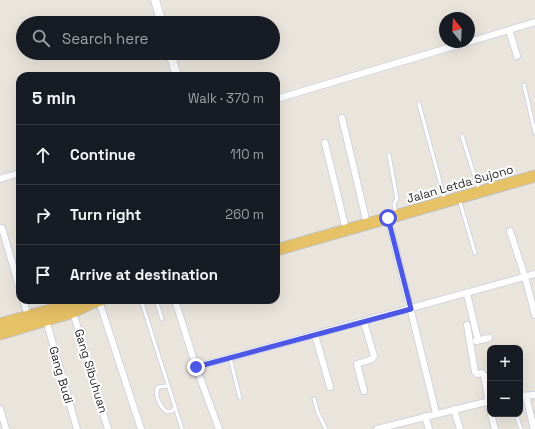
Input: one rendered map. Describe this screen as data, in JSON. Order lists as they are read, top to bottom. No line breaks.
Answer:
{"streets":{"highway":["Jalan Letda Sujono"],"street":["Gang Sibuhuan","Gang Budi"]},"north":"top","page":{"search":"Search here","heading":["5 min","Walk · 370 m"],"list":[["Continue","110 m"],["Turn right","260 m"],"Arrive at destination"],"map_buttons":["+","−"]}}
